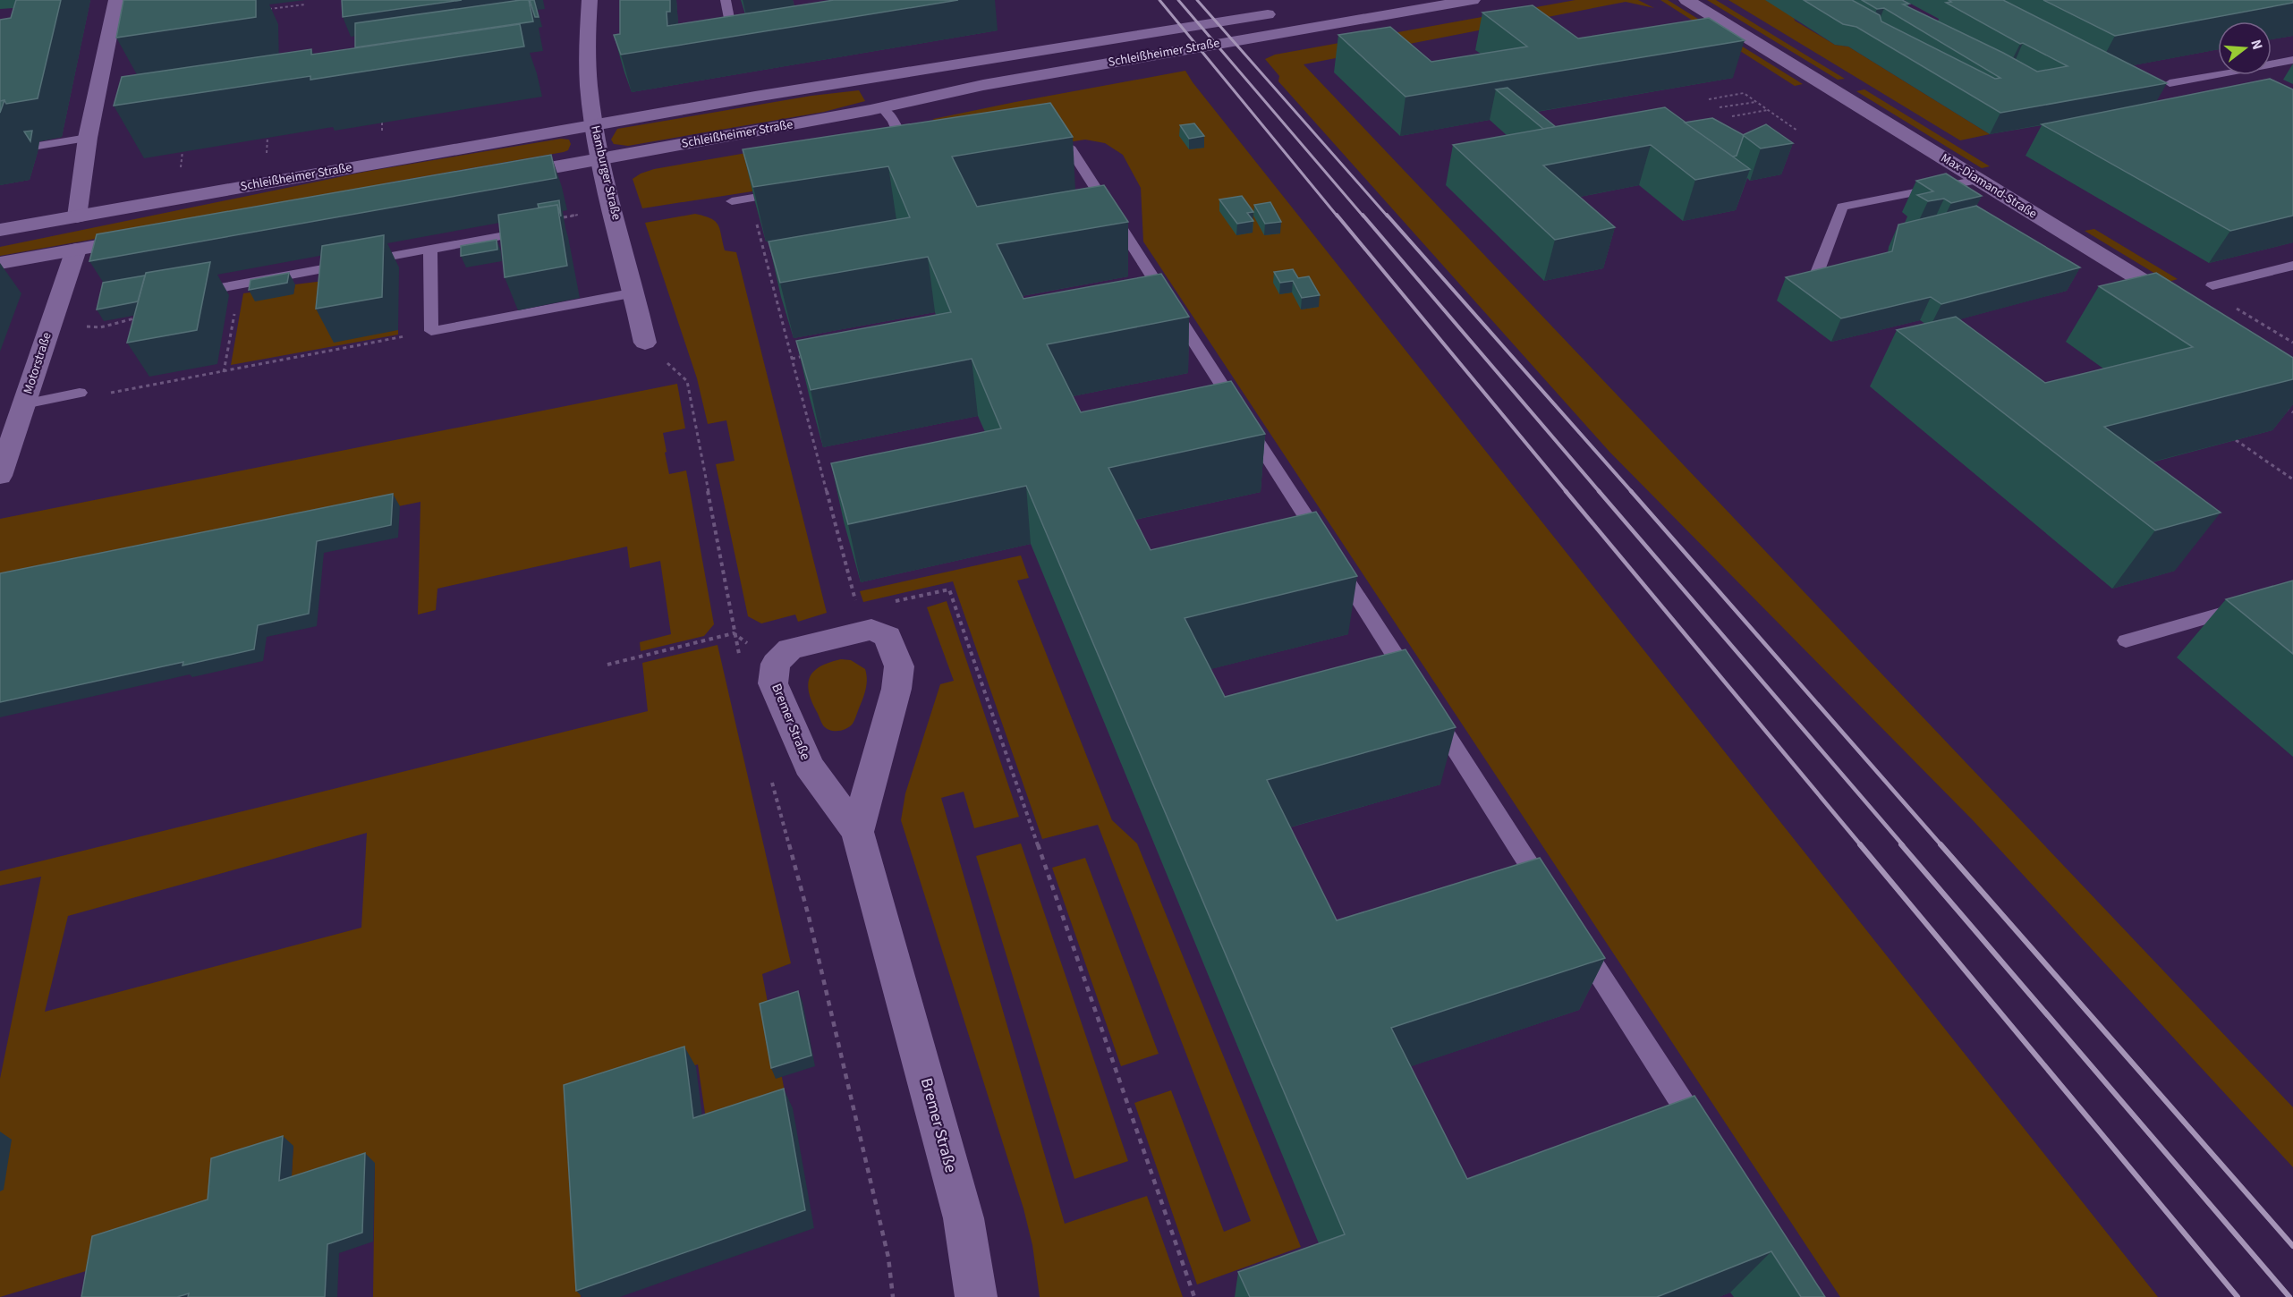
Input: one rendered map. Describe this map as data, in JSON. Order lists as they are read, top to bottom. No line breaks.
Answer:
{"streets":{"street":["Schleißheimer Straße","Hamburger Straße","Max-Diamand-Straße","Motorstraße","Bremer Straße"]},"crossings":[["Schleißheimer Straße","Hamburger Straße"]],"north":"right"}
